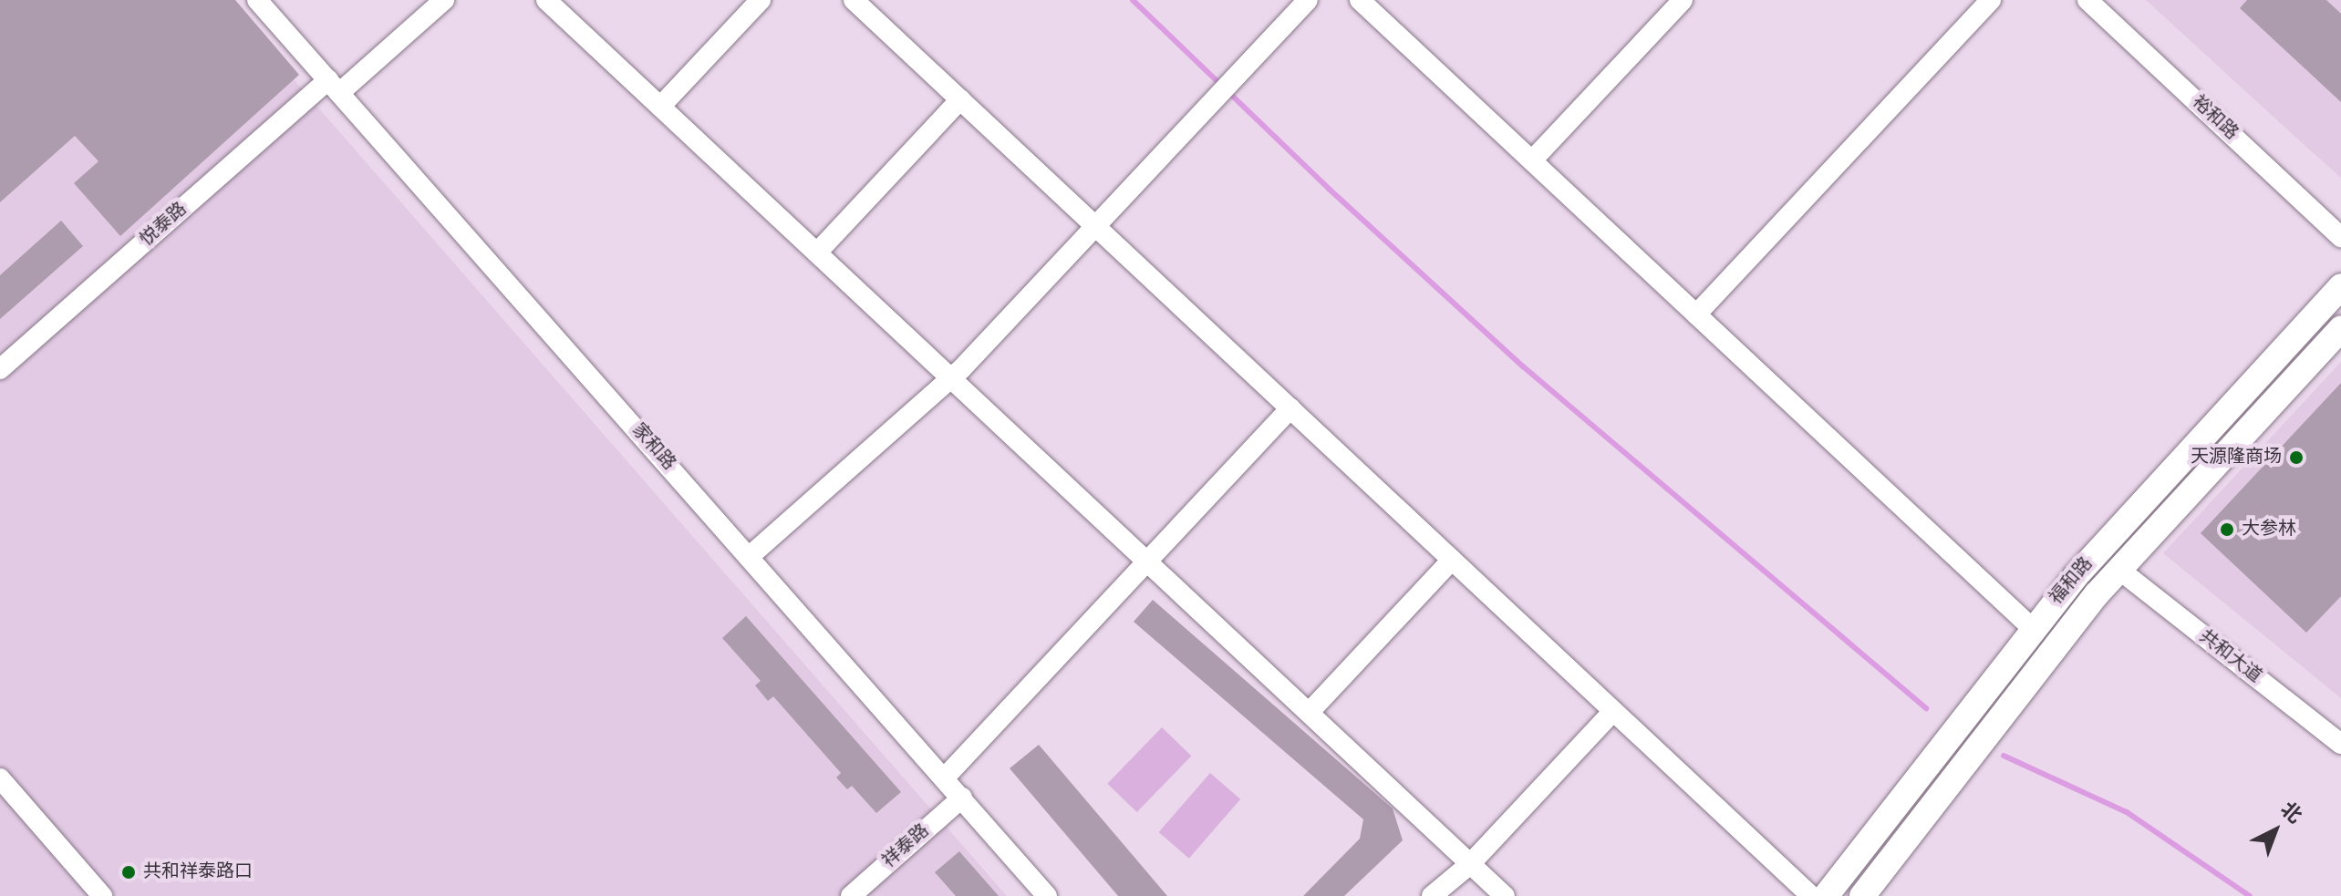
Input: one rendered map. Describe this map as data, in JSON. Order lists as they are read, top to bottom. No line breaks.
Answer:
{"streets":{"main road":["福和路"],"street":["裕和路","悦泰路","家和路","共和大道","祥泰路"]},"crossings":[["悦泰路","家和路"],["家和路","祥泰路"],["福和路","共和大道"]],"places":["天源隆商场","大参林","共和祥泰路口"],"north":"top right"}
